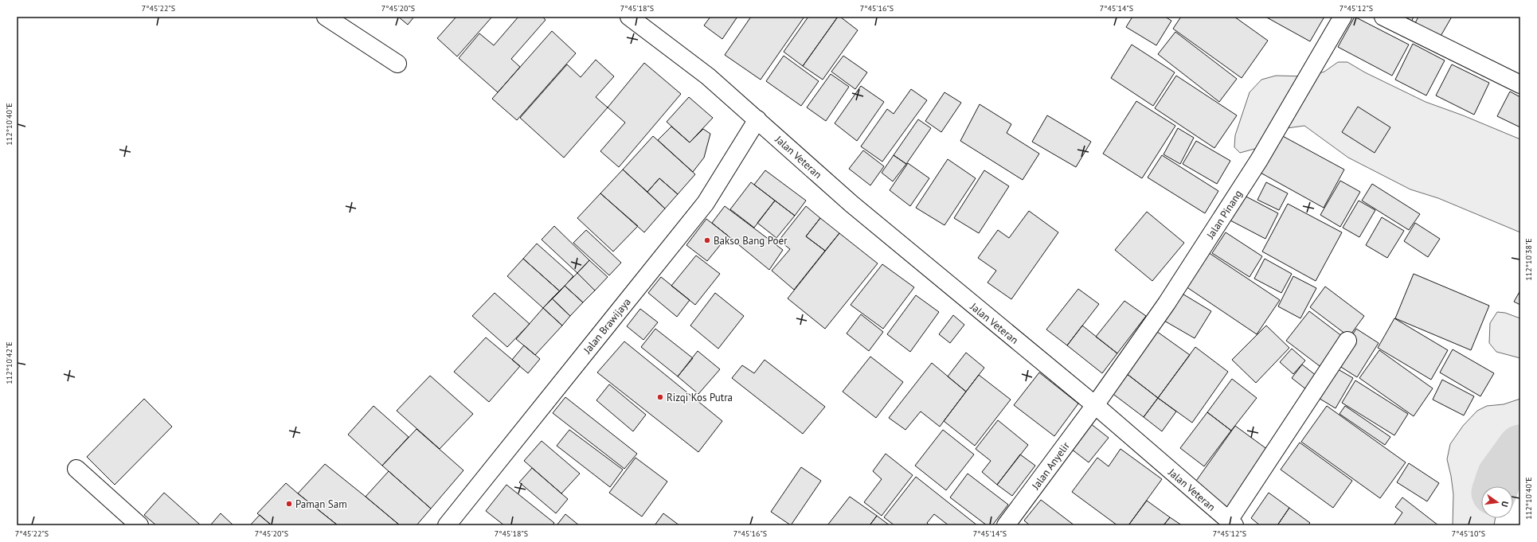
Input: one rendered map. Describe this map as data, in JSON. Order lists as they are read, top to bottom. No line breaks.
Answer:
{"streets":{"main road":["Jalan Veteran","Jalan Pinang","Jalan Brawijaya","Jalan Anyelir"]},"crossings":[["Jalan Veteran","Jalan Pinang"],["Jalan Veteran","Jalan Brawijaya"],["Jalan Veteran","Jalan Anyelir"],["Jalan Pinang","Jalan Anyelir"]],"places":["Bakso Bang Poer","Rizqi Kos Putra","Paman Sam"],"north":"right","coordinates":["7°45'22\"S","7°45'20\"S","7°45'18\"S","7°45'16\"S","7°45'14\"S","7°45'12\"S","112°10'40\"E","112°10'38\"E","112°10'42\"E","7°45'10\"S"]}
